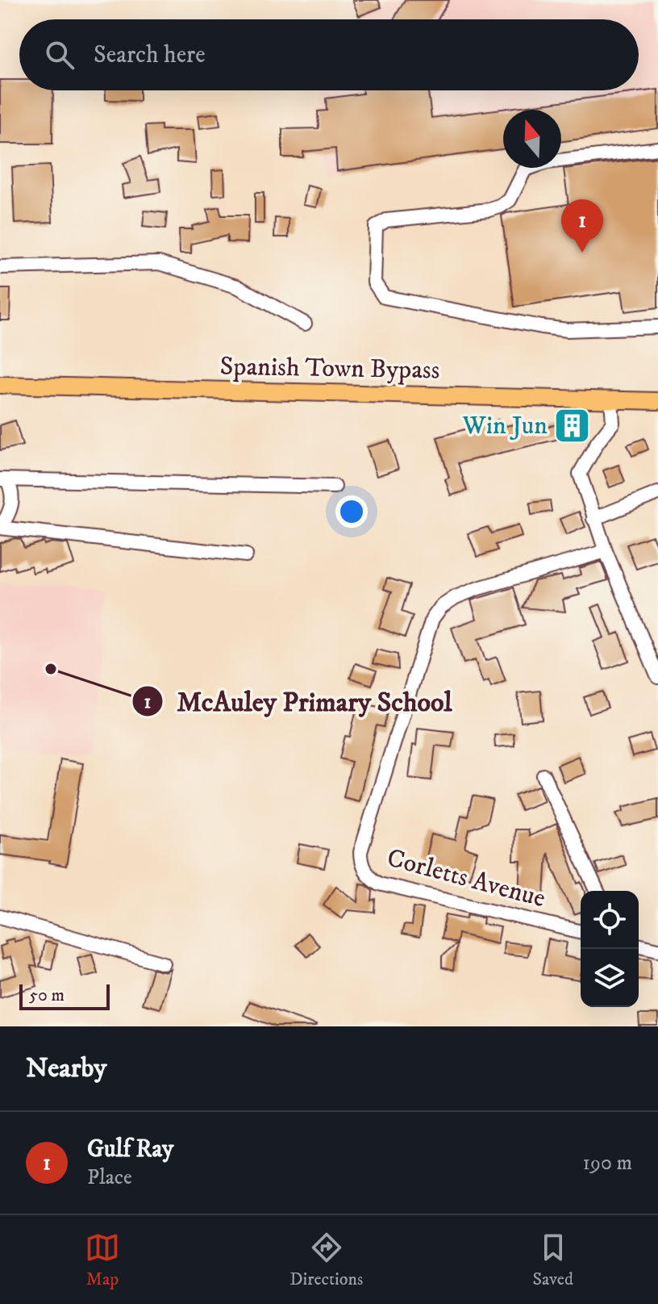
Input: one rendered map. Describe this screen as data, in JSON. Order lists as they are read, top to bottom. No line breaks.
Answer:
{"streets":{"main road":["Spanish Town Bypass"],"street":["Corletts Avenue"]},"places":{"building":["Win Jun"],"other":["McAuley Primary School"]},"scale_bar":"50 m","north":"top","page":{"search":"Search here","pins":"1","scale":"50 m","heading":"Nearby","list":[{"mark":"1","name":"Gulf Ray","note":"Place","value":"190 m"}],"nav":["Map","Directions","Saved"]}}
